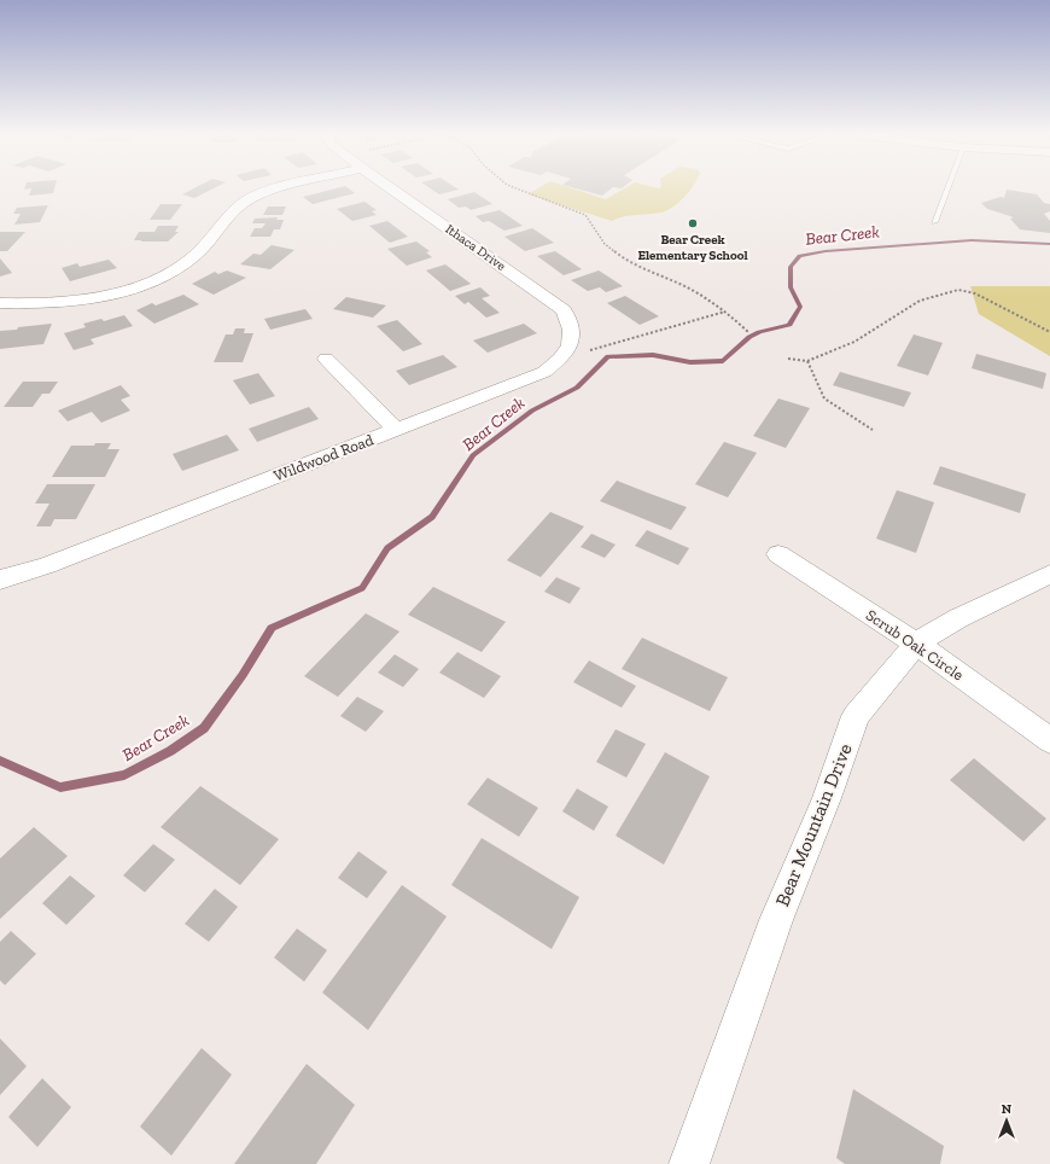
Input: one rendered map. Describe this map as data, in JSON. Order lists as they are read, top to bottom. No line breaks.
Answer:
{"streets":{"street":["Ithaca Drive","Wildwood Road","Scrub Oak Circle","Bear Mountain Drive"]},"crossings":[["Ithaca Drive","Wildwood Road"],["Scrub Oak Circle","Bear Mountain Drive"]],"water":["Bear Creek"],"places":["Bear Creek Elementary School"],"north":"top"}
